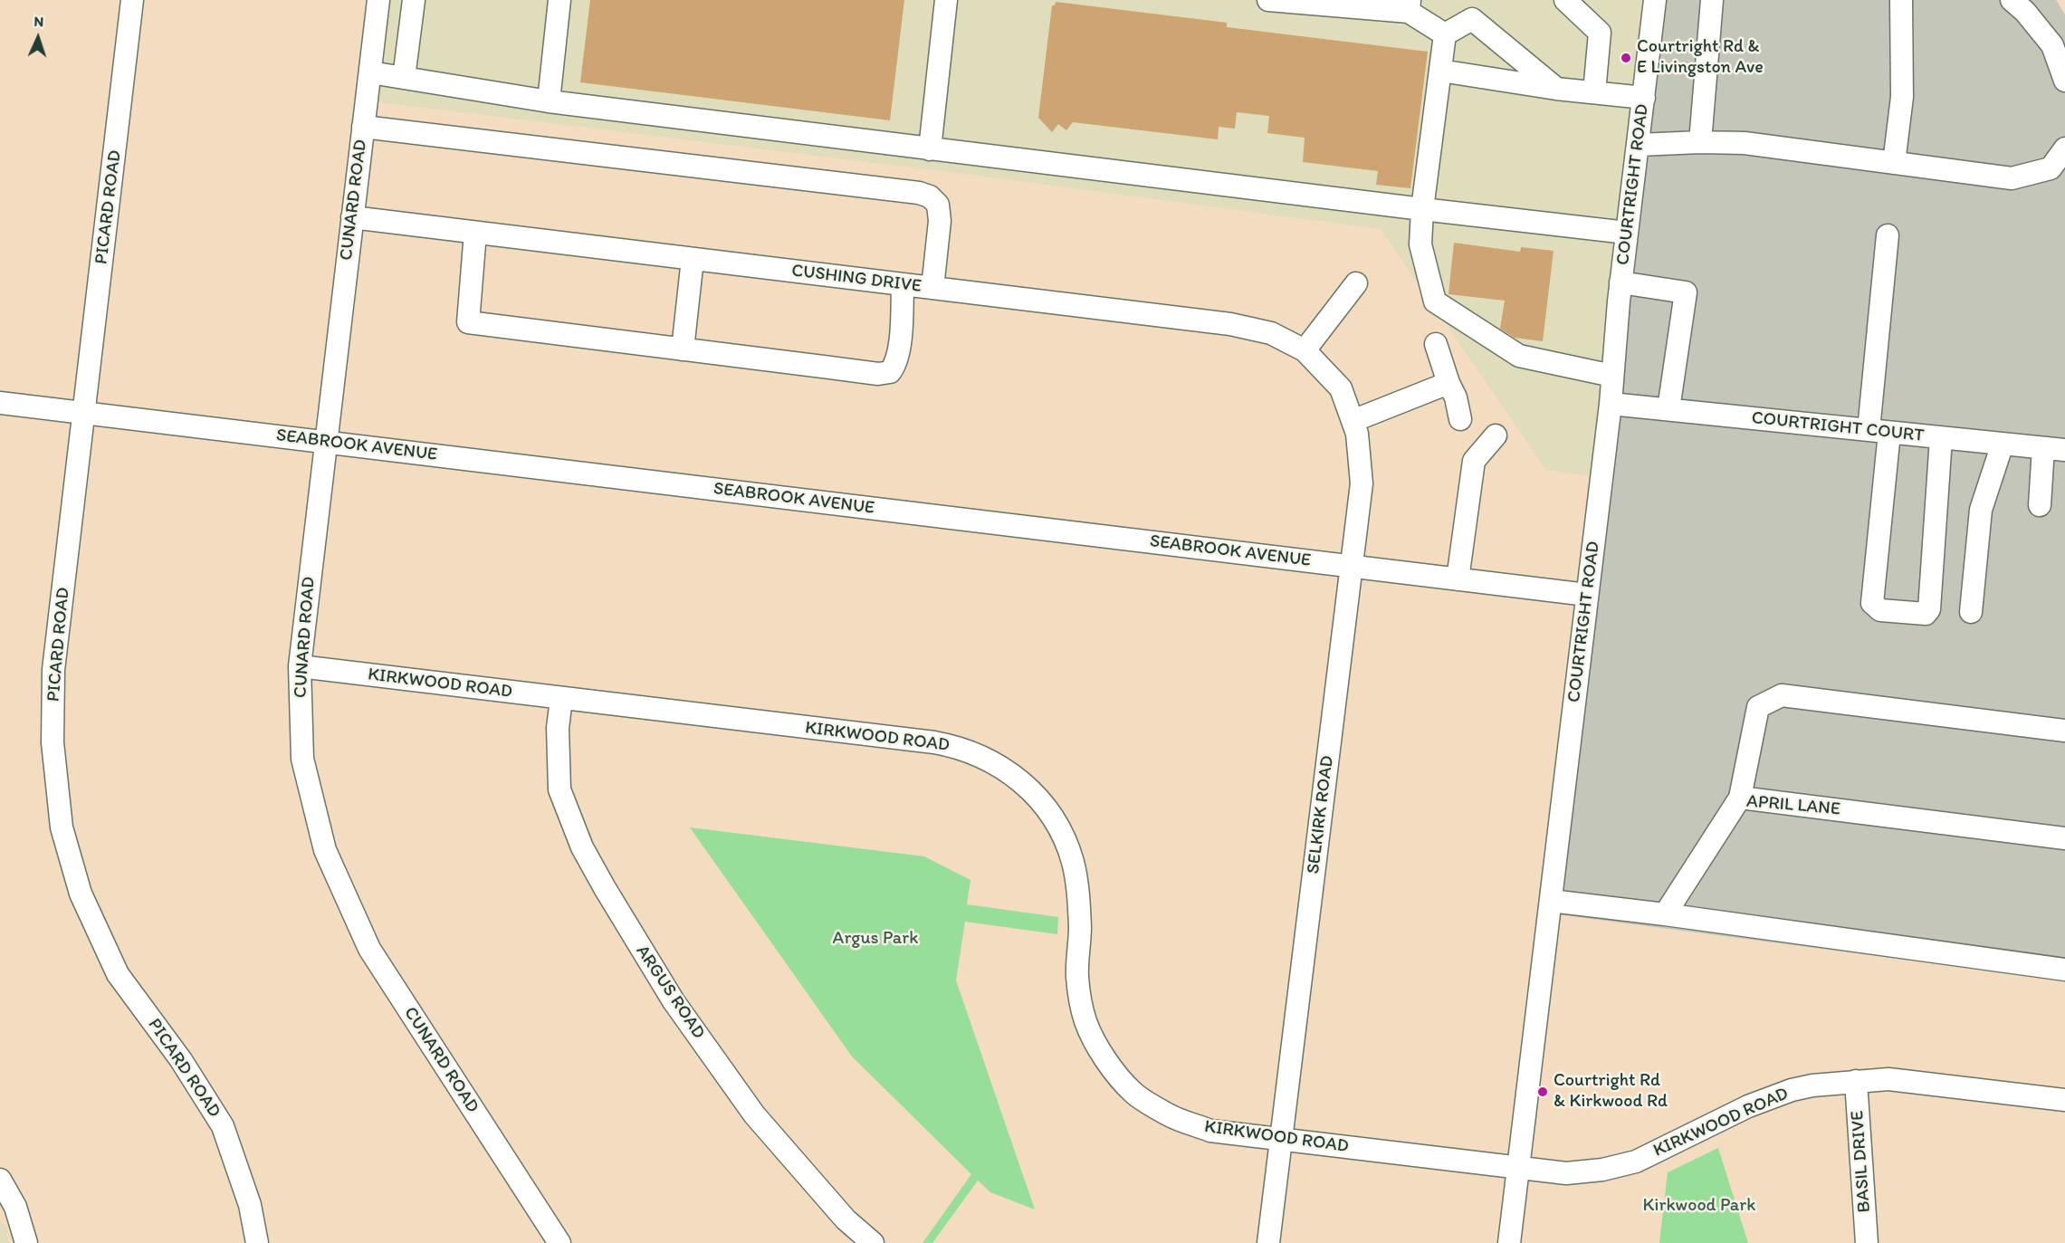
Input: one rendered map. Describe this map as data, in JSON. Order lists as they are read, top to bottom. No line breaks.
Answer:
{"streets":{"street":["COURTRIGHT ROAD","CUNARD ROAD","PICARD ROAD","CUSHING DRIVE","COURTRIGHT COURT","SEABROOK AVENUE","KIRKWOOD ROAD","APRIL LANE","SELKIRK ROAD","ARGUS ROAD","BASIL DRIVE"]},"crossings":[["COURTRIGHT ROAD","COURTRIGHT COURT"],["COURTRIGHT ROAD","SEABROOK AVENUE"],["COURTRIGHT ROAD","KIRKWOOD ROAD"],["CUNARD ROAD","CUSHING DRIVE"],["CUNARD ROAD","SEABROOK AVENUE"],["CUNARD ROAD","KIRKWOOD ROAD"],["PICARD ROAD","SEABROOK AVENUE"],["CUSHING DRIVE","SELKIRK ROAD"],["SEABROOK AVENUE","SELKIRK ROAD"],["KIRKWOOD ROAD","SELKIRK ROAD"],["KIRKWOOD ROAD","ARGUS ROAD"],["KIRKWOOD ROAD","BASIL DRIVE"]],"parks":["Argus Park","Kirkwood Park"],"places":["Courtright Rd & E Livingston Ave","Courtright Rd & Kirkwood Rd"],"north":"top"}
